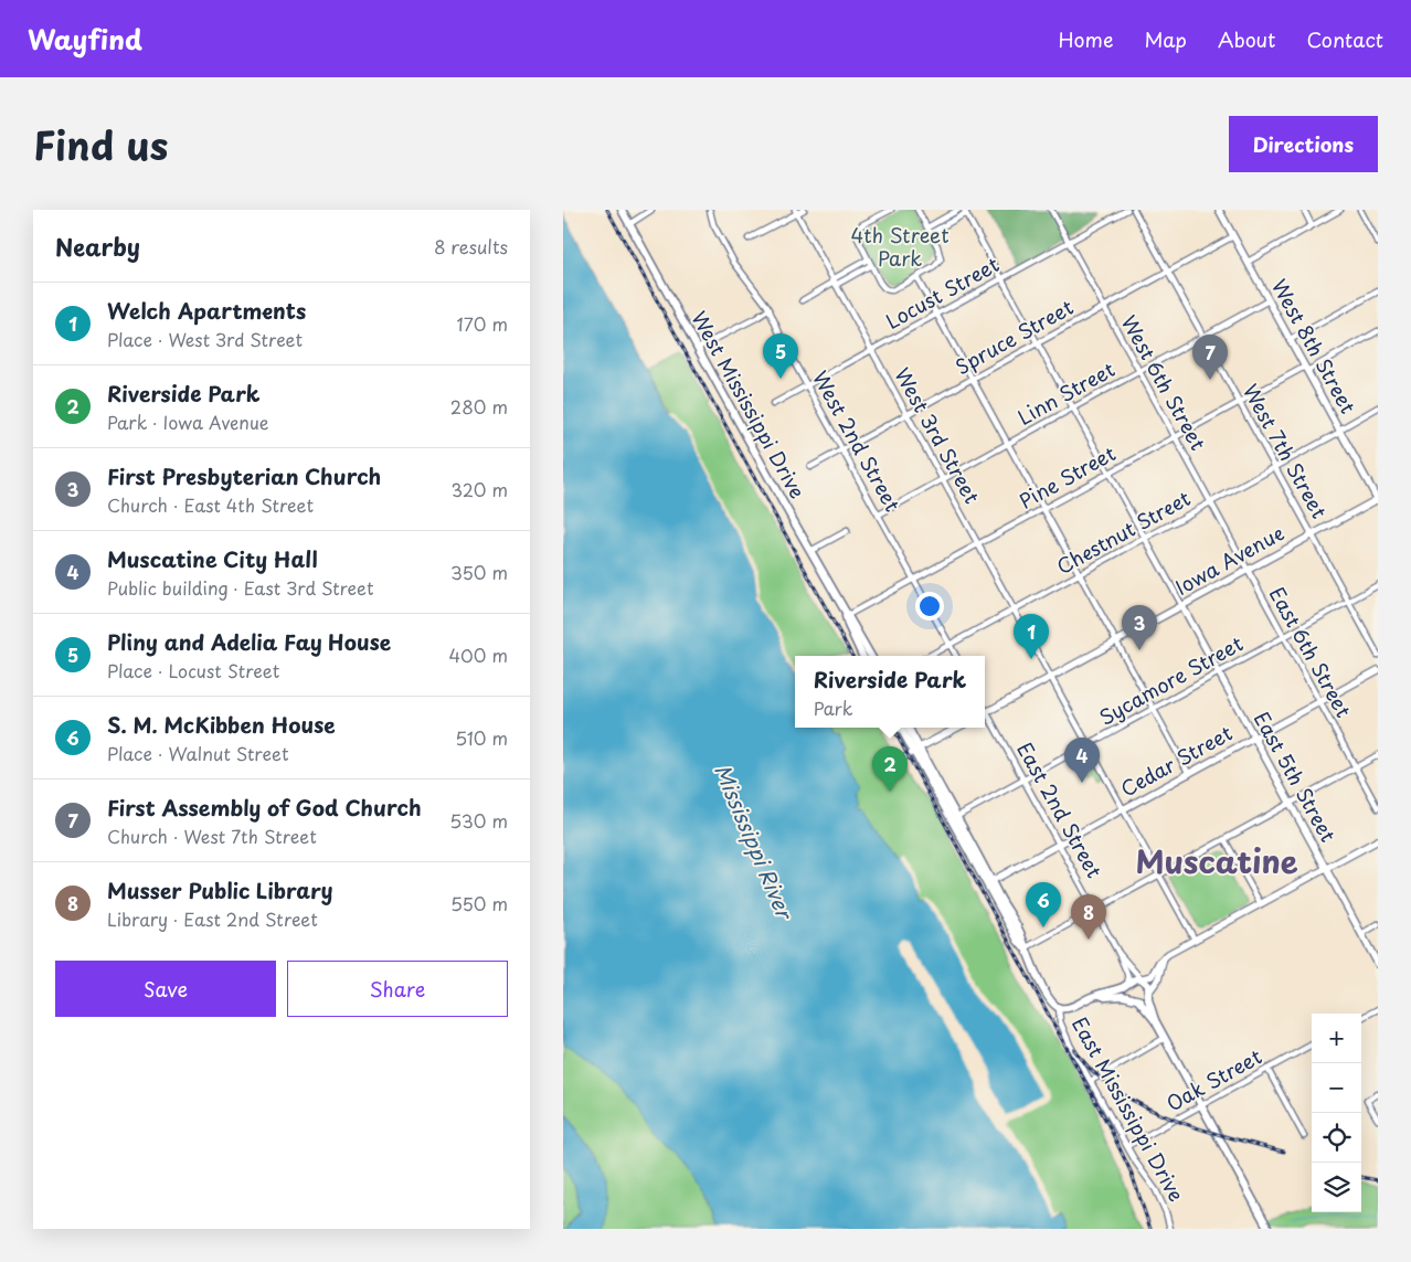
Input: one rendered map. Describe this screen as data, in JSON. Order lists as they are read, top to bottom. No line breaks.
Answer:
{"streets":{"main road":["West 8th Street","West Mississippi Drive","Iowa Avenue","Cedar Street","East 5th Street","East Mississippi Drive"],"street":["Locust Street","Spruce Street","West 6th Street","Linn Street","West 3rd Street","West 2nd Street","West 7th Street","Pine Street","Chestnut Street","East 6th Street","Sycamore Street","East 2nd Street","Oak Street"]},"crossings":[["Locust Street","West 6th Street"],["Locust Street","West 3rd Street"],["Locust Street","West 2nd Street"],["Spruce Street","West 8th Street"],["Spruce Street","West 6th Street"],["Spruce Street","West 3rd Street"],["Spruce Street","West 2nd Street"],["Spruce Street","West 7th Street"],["West 8th Street","Linn Street"],["West 8th Street","Pine Street"],["West 8th Street","Chestnut Street"],["West 8th Street","Iowa Avenue"],["West 6th Street","Linn Street"],["West 6th Street","Pine Street"],["West 6th Street","Chestnut Street"],["West 6th Street","Iowa Avenue"],["West 6th Street","East 6th Street"],["Linn Street","West 3rd Street"],["Linn Street","West 2nd Street"],["Linn Street","West 7th Street"],["West Mississippi Drive","Pine Street"],["West 3rd Street","Pine Street"],["West 3rd Street","Chestnut Street"],["West 3rd Street","Iowa Avenue"],["West 3rd Street","Sycamore Street"],["West 3rd Street","Cedar Street"],["West 2nd Street","Pine Street"],["West 2nd Street","Chestnut Street"],["West 7th Street","Pine Street"],["West 7th Street","Chestnut Street"],["West 7th Street","Iowa Avenue"],["West 7th Street","Sycamore Street"],["Iowa Avenue","East 6th Street"],["Iowa Avenue","East 5th Street"],["East 6th Street","Sycamore Street"],["East 6th Street","Cedar Street"],["Sycamore Street","East 5th Street"],["Sycamore Street","East 2nd Street"],["Sycamore Street","East Mississippi Drive"],["Cedar Street","East 5th Street"],["Cedar Street","East 2nd Street"],["Cedar Street","East Mississippi Drive"],["Oak Street","East Mississippi Drive"]],"districts":["Muscatine"],"water":["Mississippi River"],"parks":["4th Street Park"],"page":{"header":"Wayfind","nav":["Home","Map","About","Contact"],"title":"Find us","buttons":["Directions",["Save","Share"]],"heading":["Nearby","8 results"],"list":[{"mark":"1","name":"Welch Apartments","note":"Place · West 3rd Street","value":"170 m"},{"mark":"2","name":"Riverside Park","note":"Park · Iowa Avenue","value":"280 m"},{"mark":"3","name":"First Presbyterian Church","note":"Church · East 4th Street","value":"320 m"},{"mark":"4","name":"Muscatine City Hall","note":"Public building · East 3rd Street","value":"350 m"},{"mark":"5","name":"Pliny and Adelia Fay House","note":"Place · Locust Street","value":"400 m"},{"mark":"6","name":"S. M. McKibben House","note":"Place · Walnut Street","value":"510 m"},{"mark":"7","name":"First Assembly of God Church","note":"Church · West 7th Street","value":"530 m"},{"mark":"8","name":"Musser Public Library","note":"Library · East 2nd Street","value":"550 m"}],"pins":["5","7","3","1","4","2","6","8"],"popup":["Riverside Park","Park"],"map_buttons":["+","−"]}}
